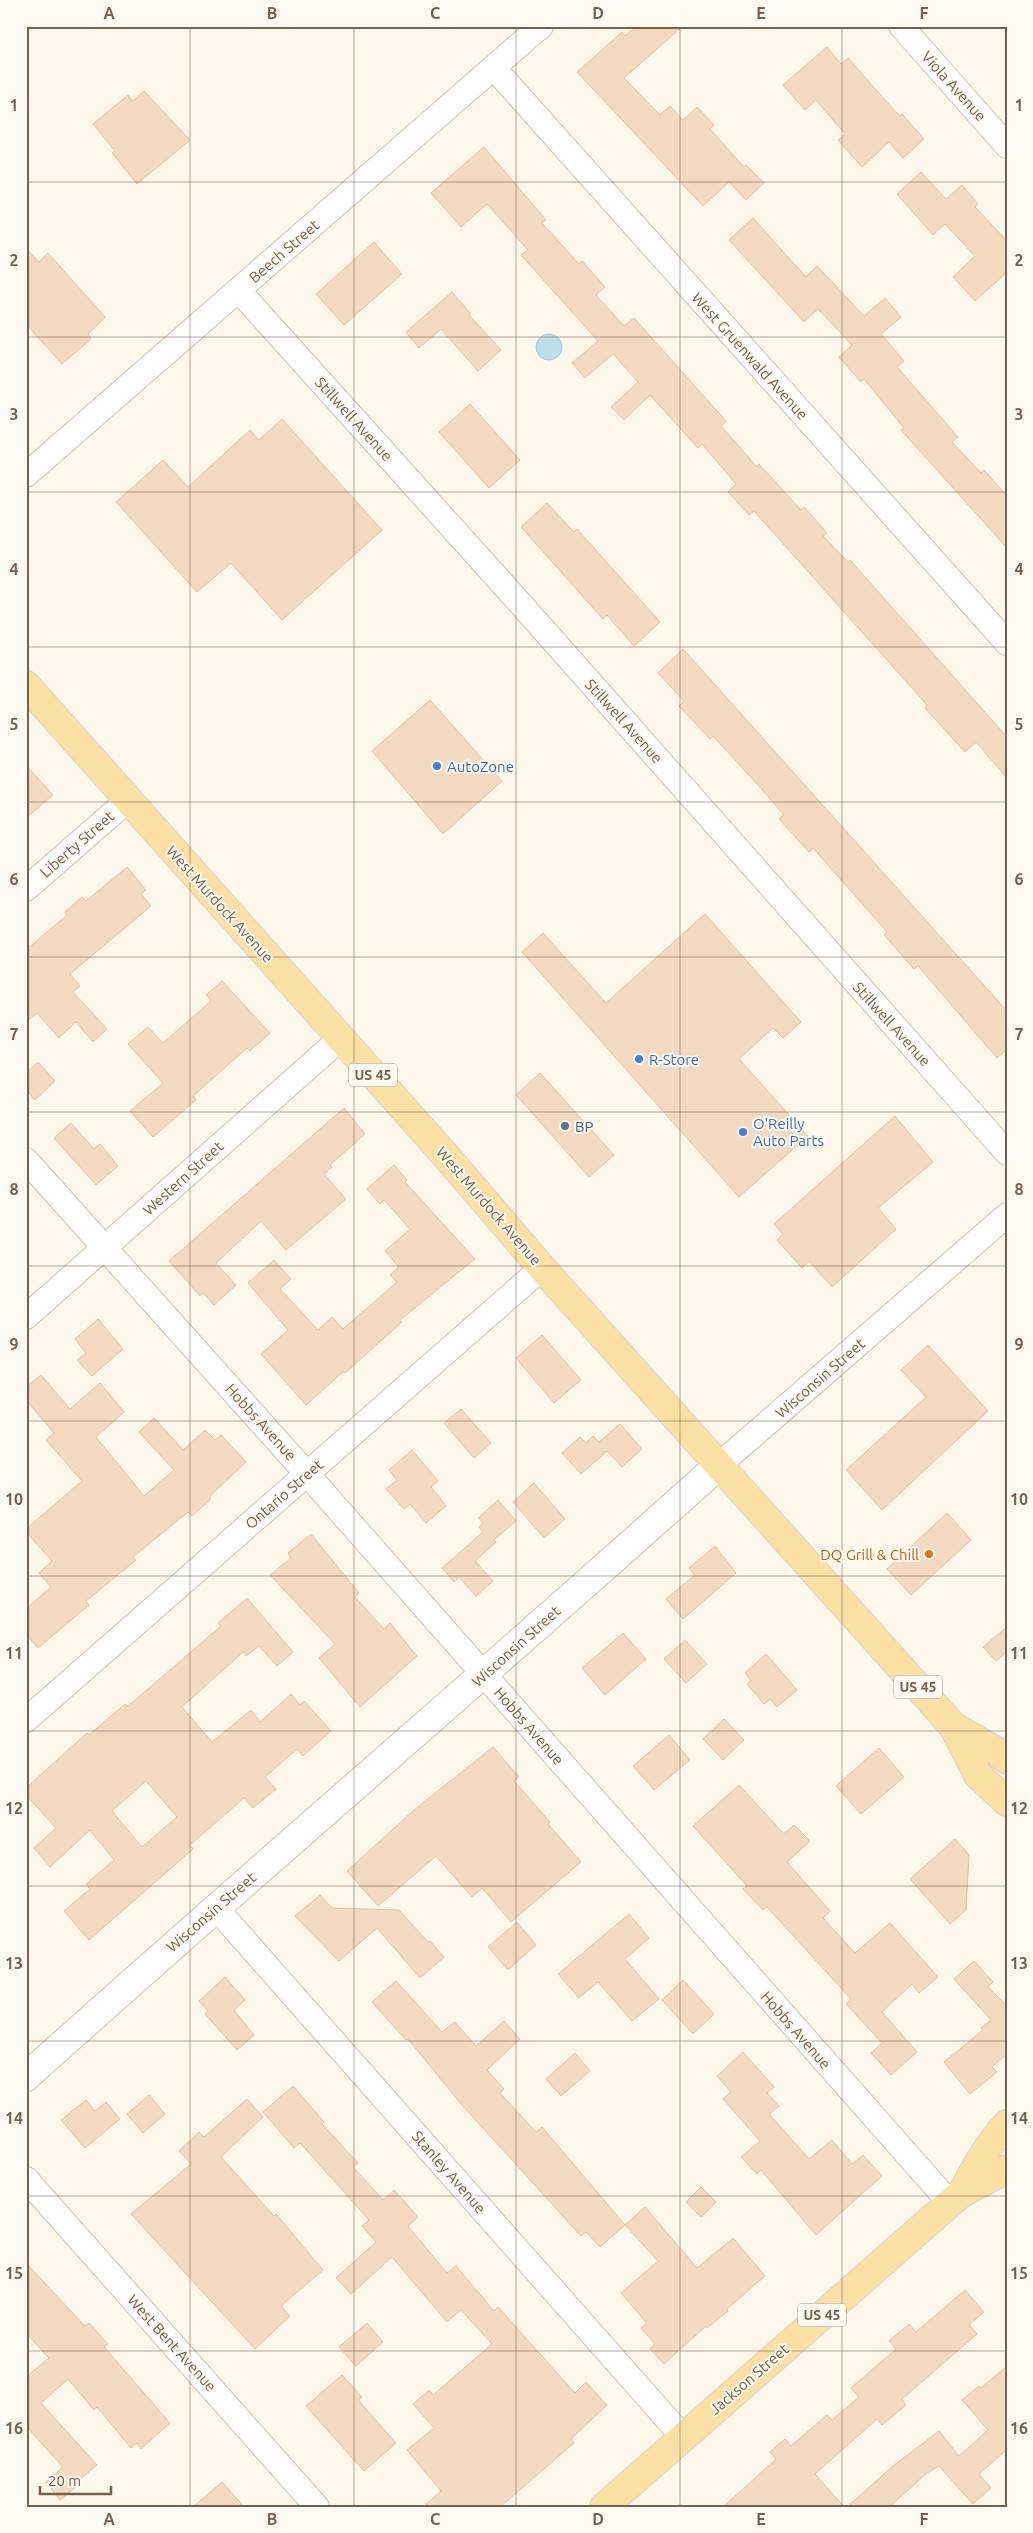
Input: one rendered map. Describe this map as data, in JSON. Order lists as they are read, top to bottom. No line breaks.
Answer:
{"streets":{"main road":["West Murdock Avenue","US 45","Jackson Street"],"street":["Viola Avenue","Beech Street","West Gruenwald Avenue","Stillwell Avenue","Liberty Street","Western Street","Wisconsin Street","Hobbs Avenue","Ontario Street","Stanley Avenue","West Bent Avenue"]},"crossings":[["Beech Street","West Gruenwald Avenue"],["Beech Street","Stillwell Avenue"],["Liberty Street","West Murdock Avenue"],["West Murdock Avenue","Western Street"],["West Murdock Avenue","Wisconsin Street"],["West Murdock Avenue","Ontario Street"],["Western Street","Hobbs Avenue"],["Wisconsin Street","Hobbs Avenue"],["Wisconsin Street","Stanley Avenue"],["Hobbs Avenue","Ontario Street"],["Hobbs Avenue","Jackson Street"],["Stanley Avenue","Jackson Street"]],"places":["AutoZone","R-Store","BP","O'Reilly Auto Parts","DQ Grill & Chill"],"scale_bar":"20 m","grid":{"columns":["A","B","C","D","E","F"],"rows":["1","2","3","4","5","6","7","8","9","10","11","12","13","14","15","16"]}}
